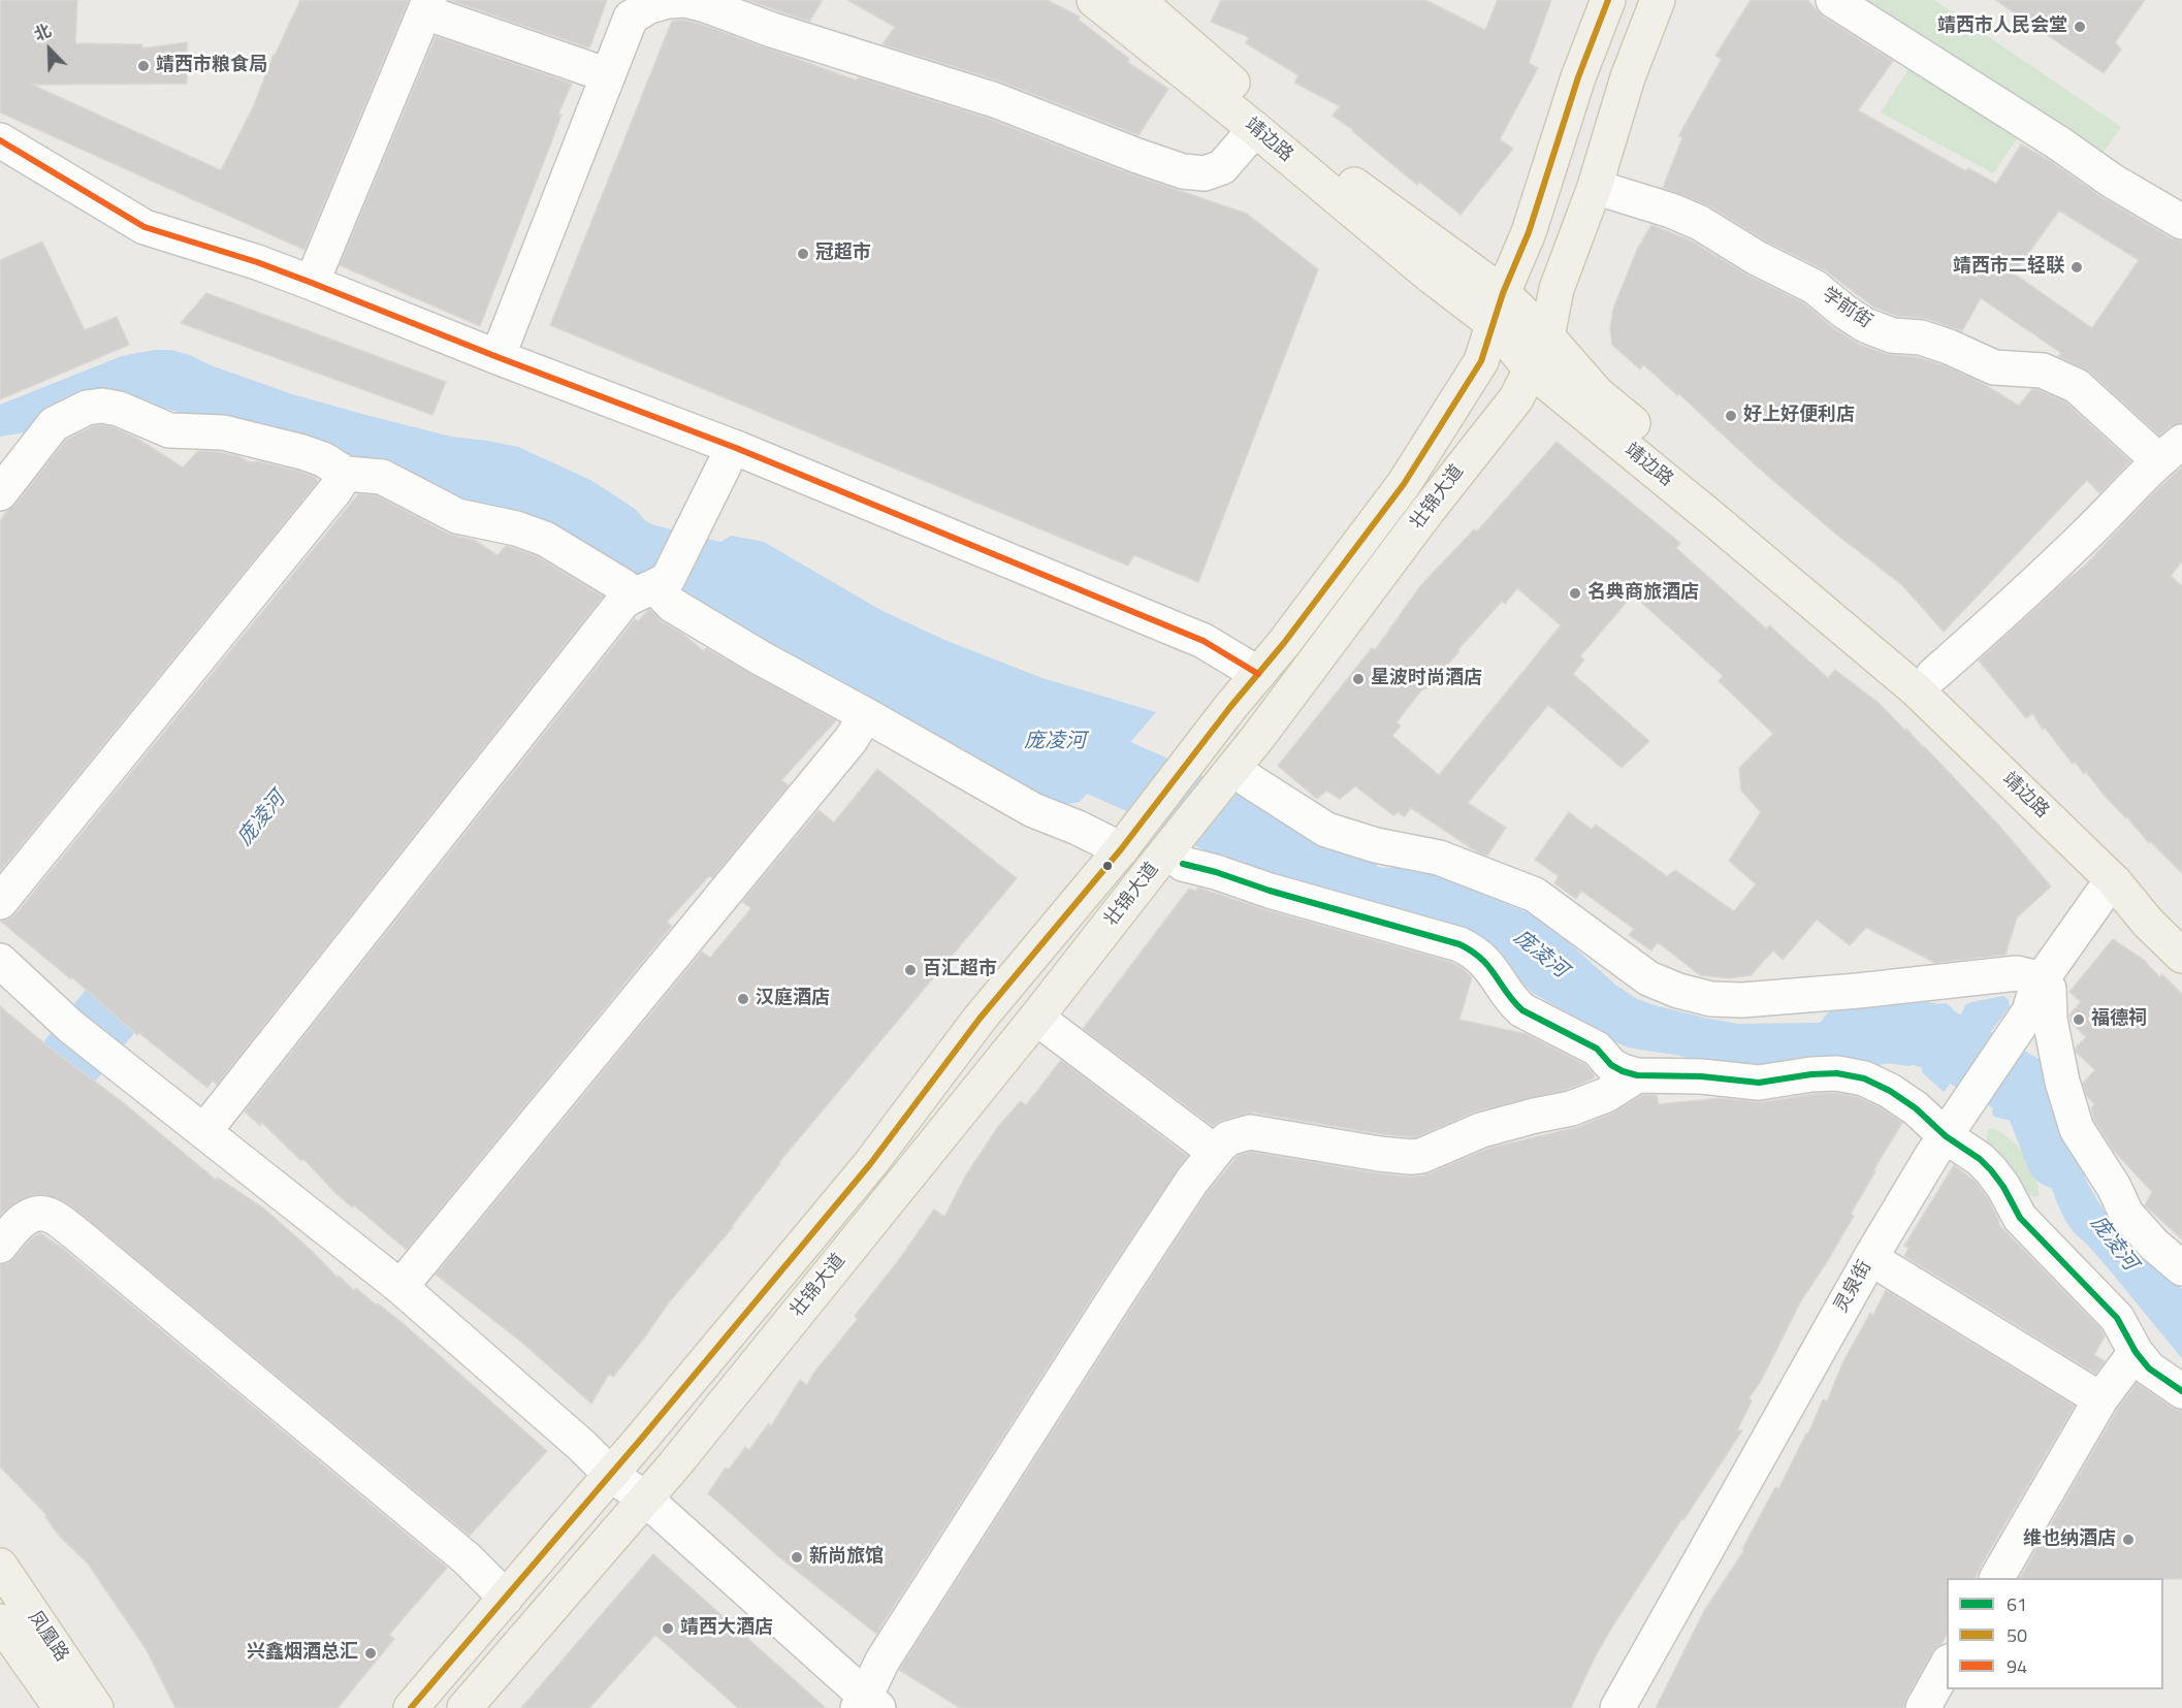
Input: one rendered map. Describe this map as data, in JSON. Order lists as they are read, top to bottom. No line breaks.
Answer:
{"streets":{"main road":["靖边路","壮锦大道","凤凰路"],"street":["学前街","灵泉街"]},"crossings":[["靖边路","学前街"],["靖边路","壮锦大道"],["靖边路","灵泉街"],["学前街","壮锦大道"]],"water":["庞凌河"],"places":["靖西市人民会堂","靖西市粮食局","冠超市","靖西市二轻联","好上好便利店","名典商旅酒店","星波时尚酒店","百汇超市","汉庭酒店","福德祠","维也纳酒店","新尚旅馆","靖西大酒店","兴鑫烟酒总汇"],"lines":["transit line 50","transit line 94","transit line 61"],"legend":["61","50","94"],"north":"top left"}
